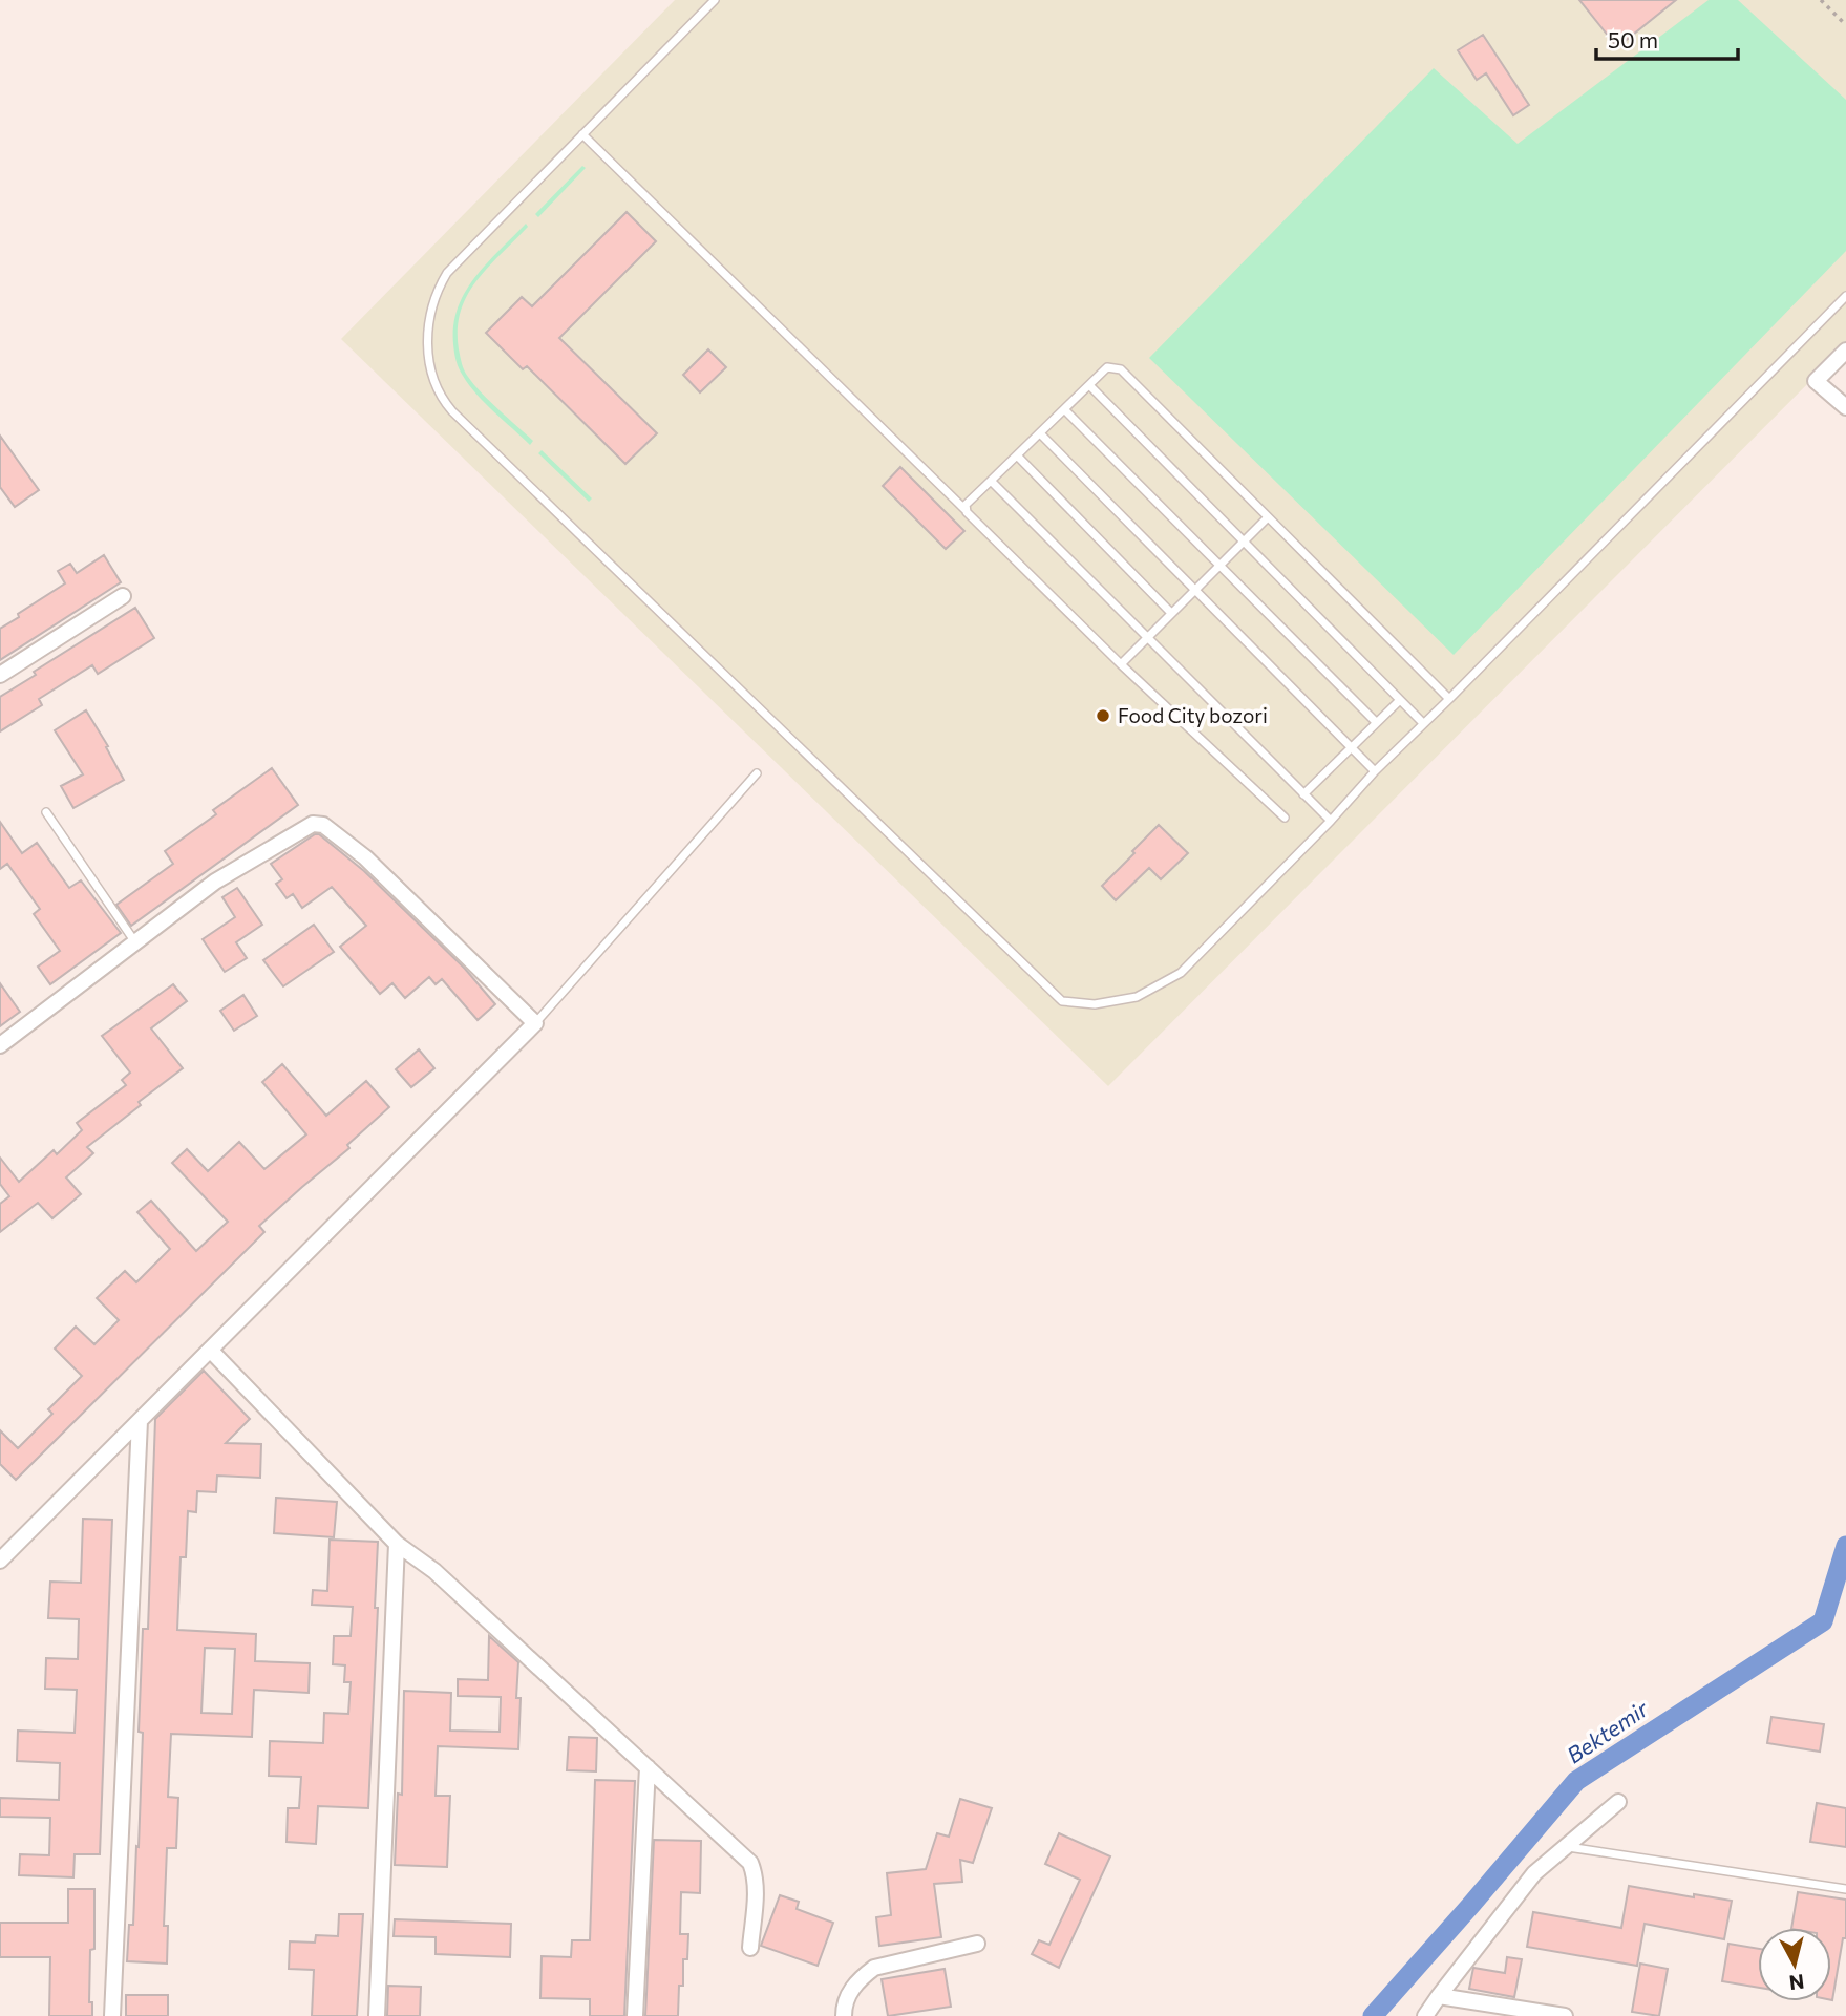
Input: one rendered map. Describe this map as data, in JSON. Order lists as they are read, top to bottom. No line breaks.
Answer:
{"water":["Bektemir"],"places":["Food City bozori"],"scale_bar":"50 m","north":"bottom"}
